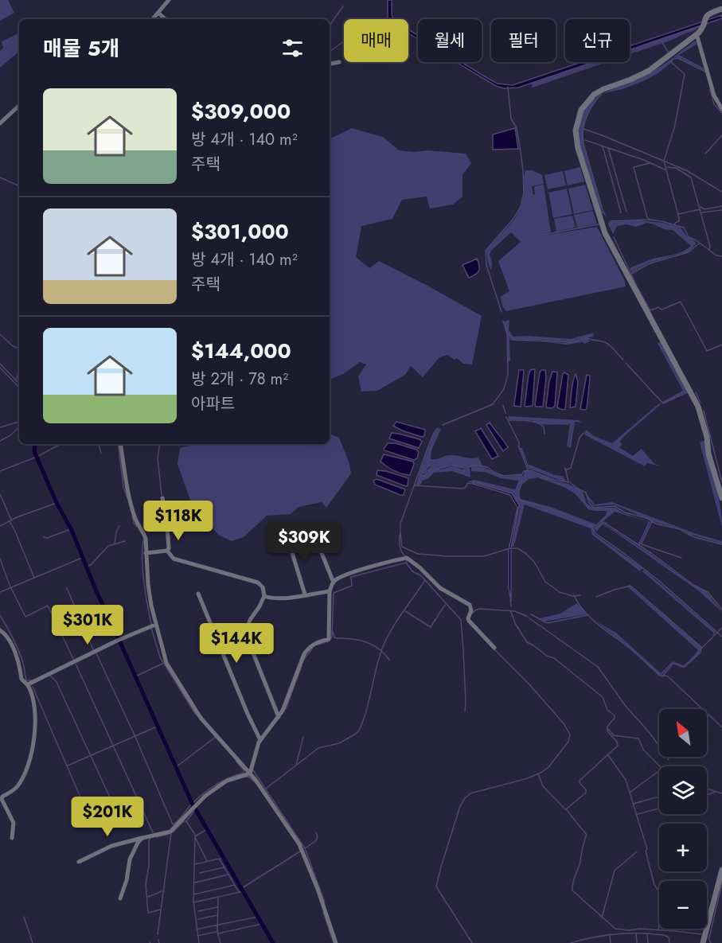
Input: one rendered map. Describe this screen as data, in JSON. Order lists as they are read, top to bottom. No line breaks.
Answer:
{"north":"top left","page":{"chip":["매매","월세","필터","신규"],"heading":"매물 5개","list":[{"name":"$309,000","note":"방 4개 · 140 m² · 주택"},{"name":"$301,000","note":"방 4개 · 140 m² · 주택"},{"name":"$144,000","note":"방 2개 · 78 m² · 아파트"}],"price":["$118K","$309K","$301K","$144K","$201K"],"map_buttons":["+","−"]}}
